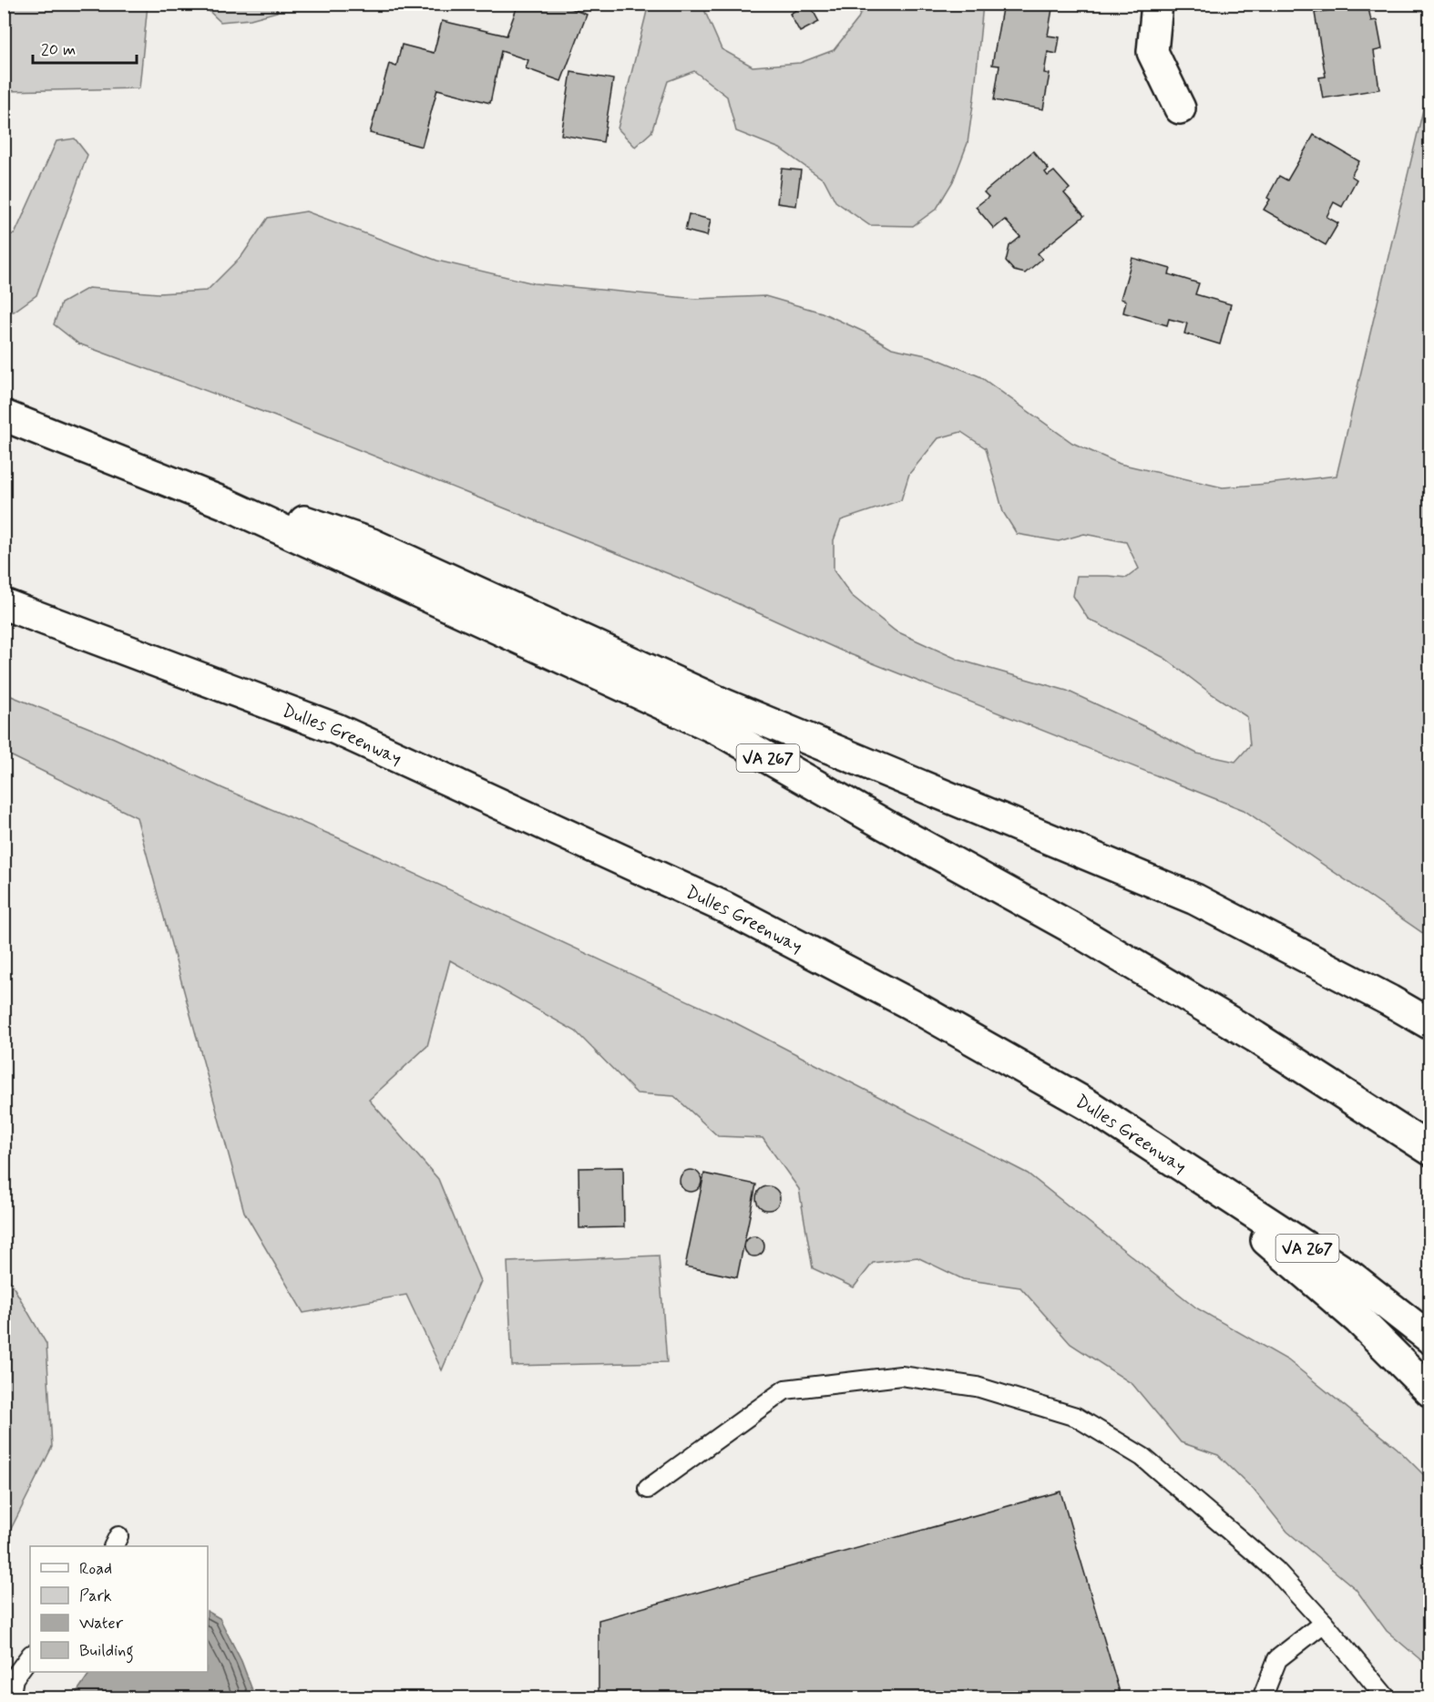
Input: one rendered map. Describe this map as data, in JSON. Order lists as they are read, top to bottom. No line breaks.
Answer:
{"streets":{"main road":["Dulles Greenway","VA 267"]},"legend":["Road","Park","Water","Building"],"scale_bar":"20 m"}
